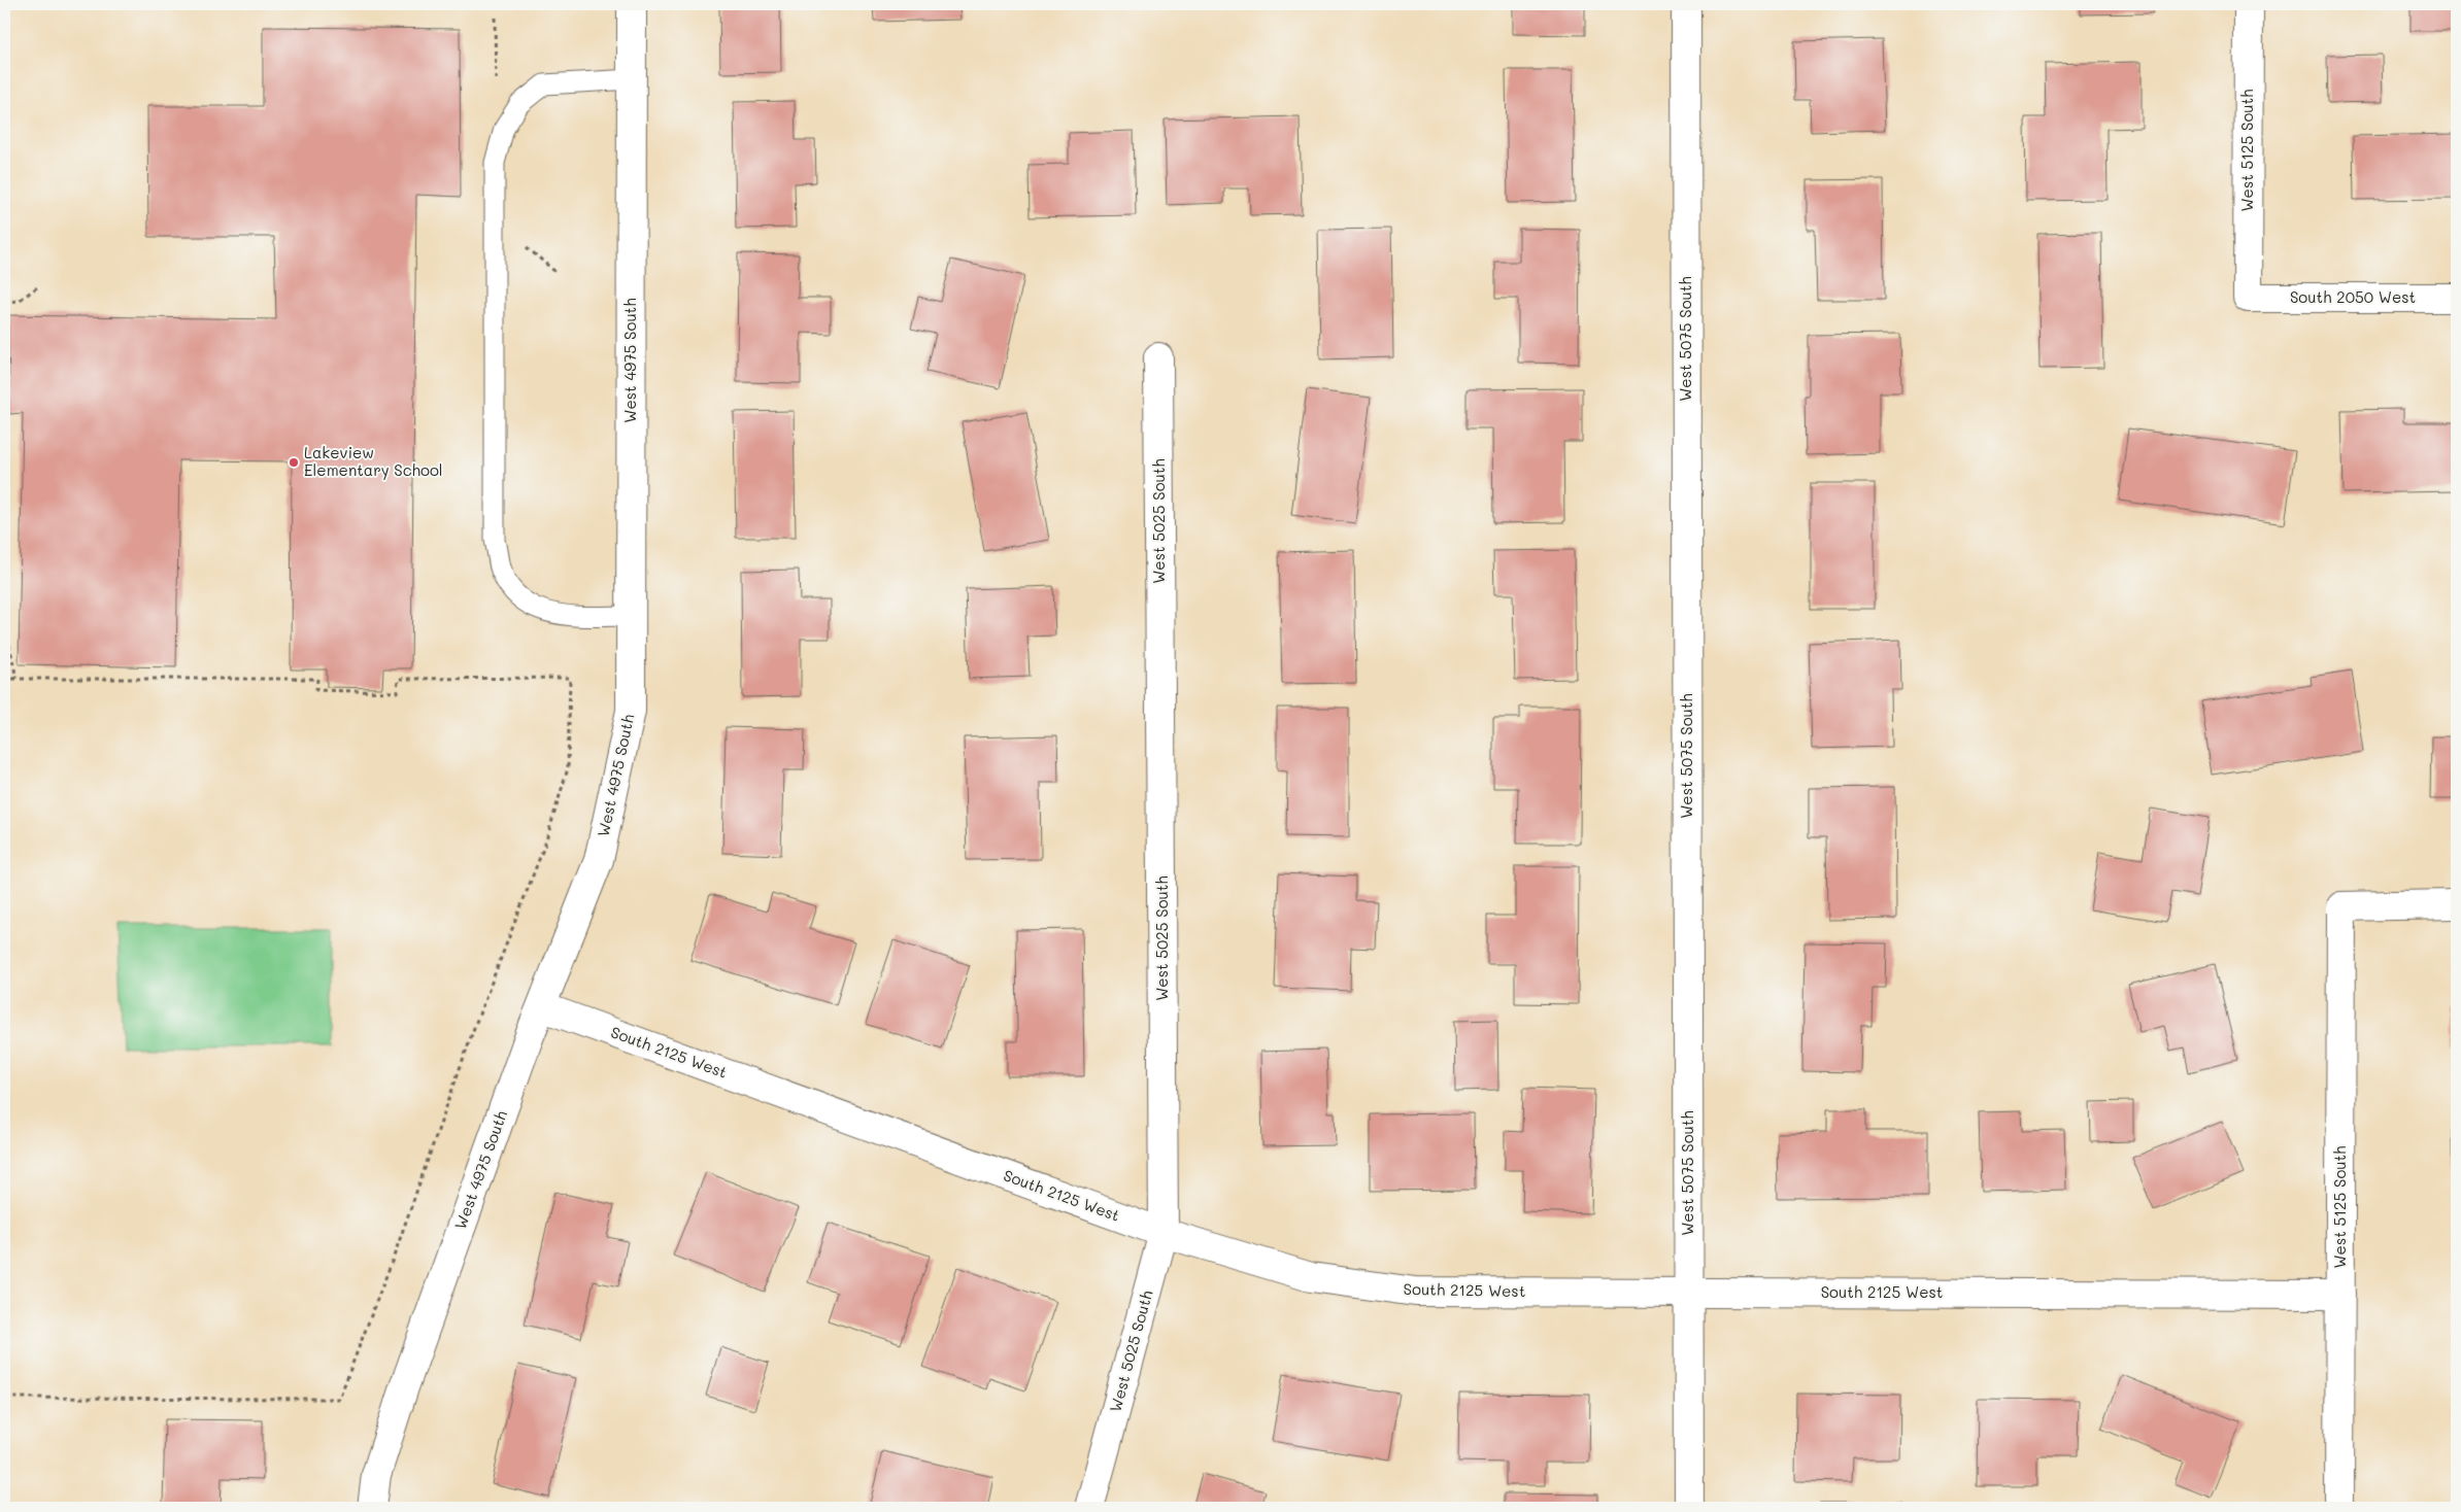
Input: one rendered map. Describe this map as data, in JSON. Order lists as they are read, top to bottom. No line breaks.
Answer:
{"streets":{"street":["West 5125 South","South 2050 West","West 5075 South","West 4975 South","West 5025 South","South 2125 West"]},"crossings":[["West 5125 South","South 2050 West"],["West 5125 South","South 2125 West"],["West 5075 South","South 2125 West"],["West 4975 South","South 2125 West"],["West 5025 South","South 2125 West"]],"places":["Lakeview Elementary School"]}
